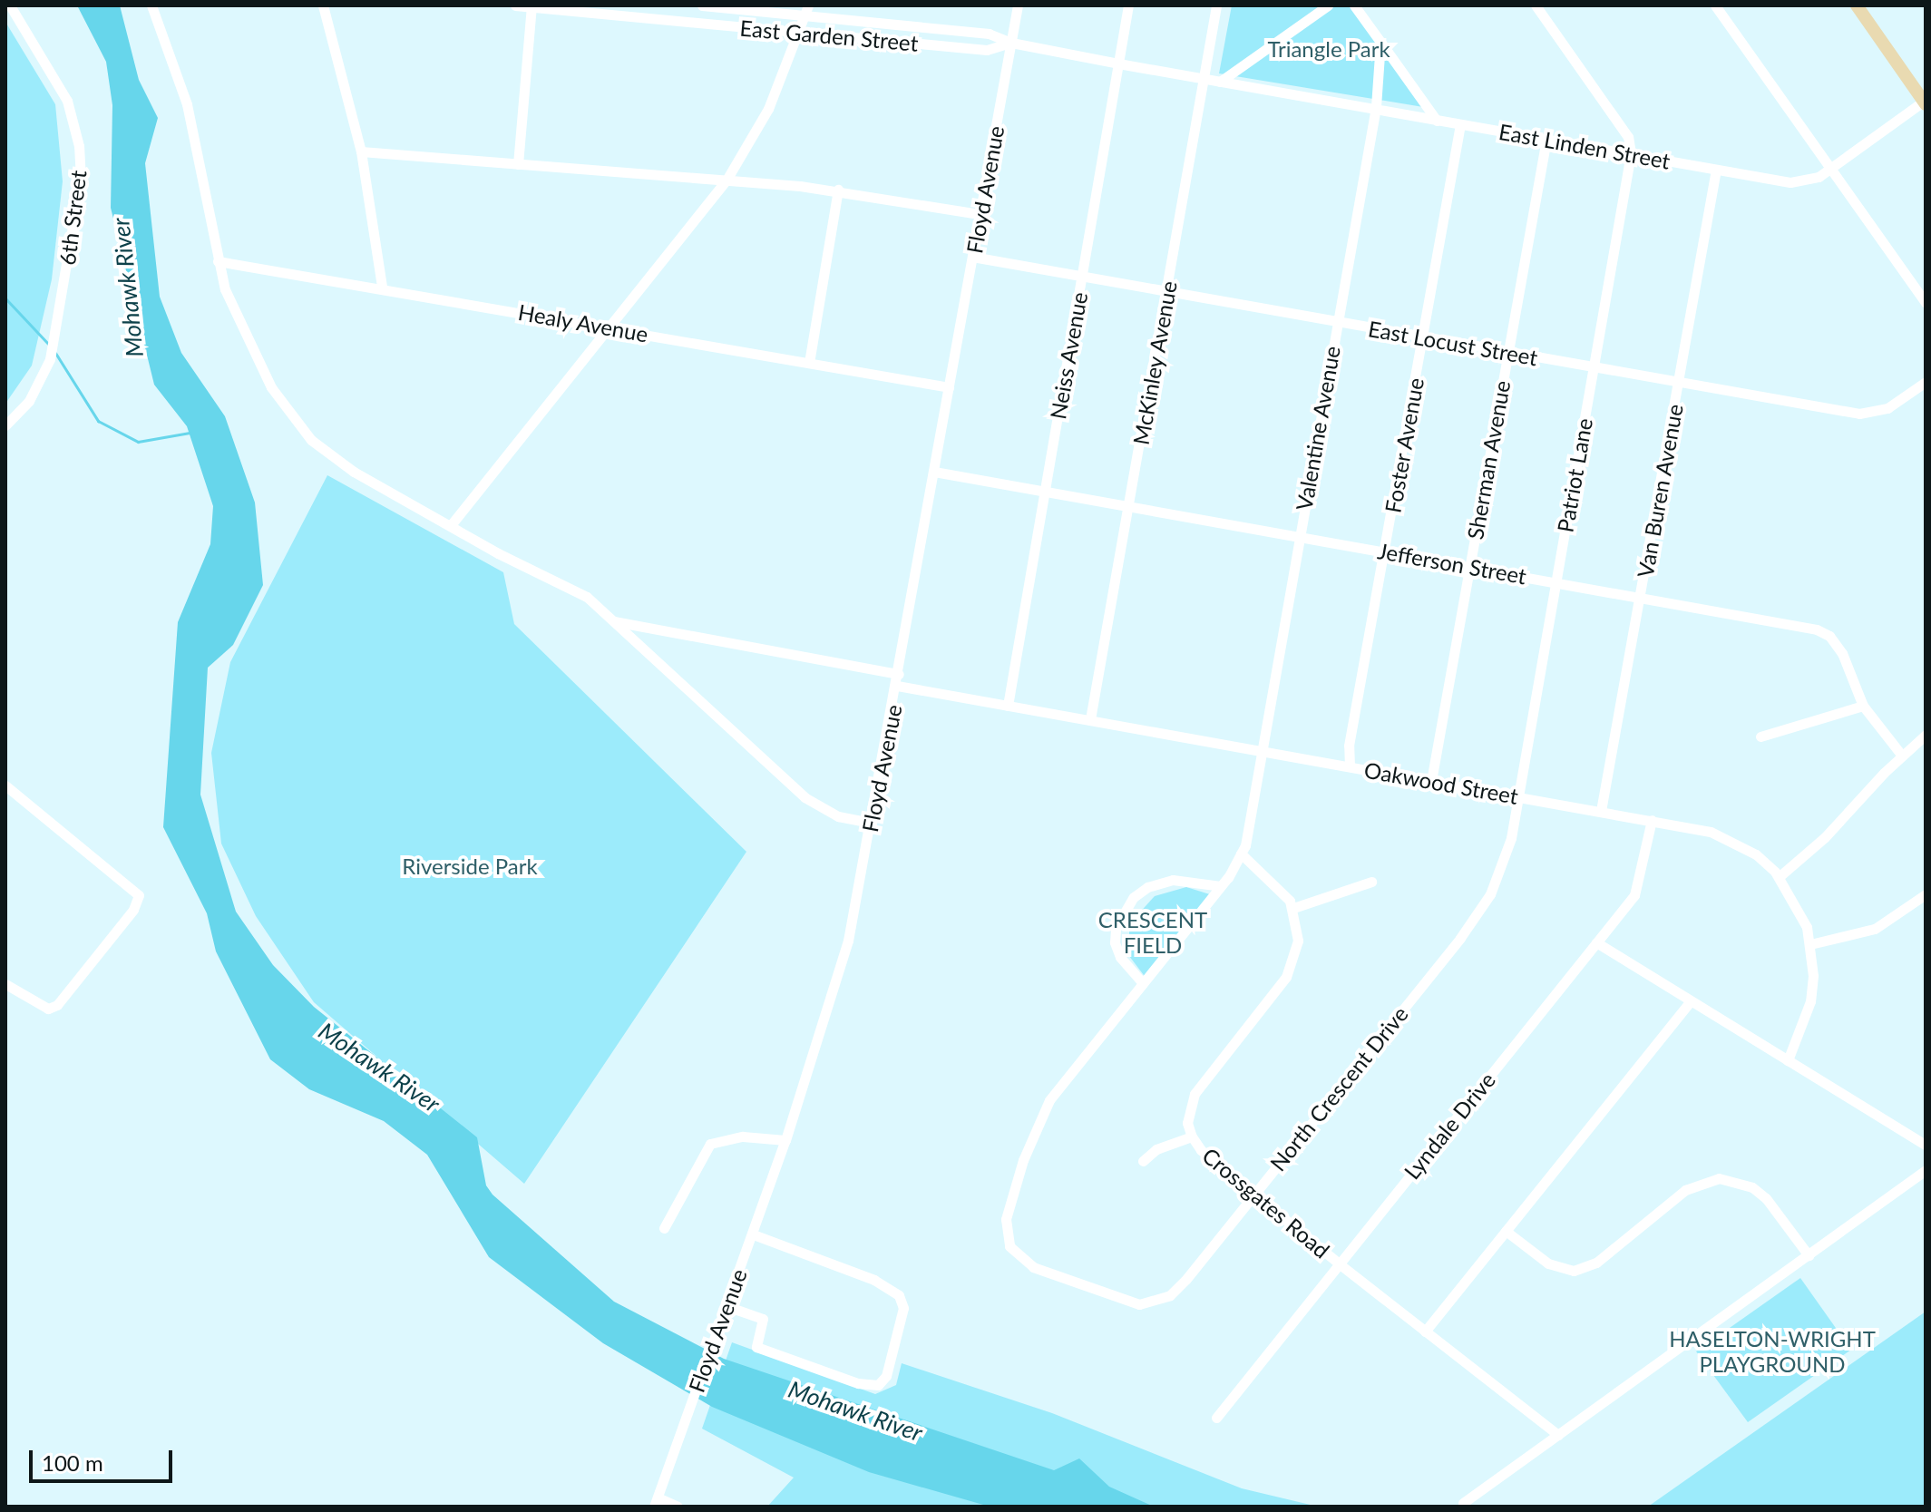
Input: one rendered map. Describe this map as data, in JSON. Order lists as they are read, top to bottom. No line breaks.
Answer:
{"streets":{"street":["East Garden Street","East Linden Street","Floyd Avenue","6th Street","Healy Avenue","East Locust Street","Neiss Avenue","McKinley Avenue","Valentine Avenue","Foster Avenue","Sherman Avenue","Patriot Lane","Van Buren Avenue","Jefferson Street","Oakwood Street","North Crescent Drive","Lyndale Drive","Crossgates Road"]},"crossings":[["East Garden Street","East Linden Street"],["East Garden Street","Floyd Avenue"],["East Garden Street","Neiss Avenue"],["East Garden Street","McKinley Avenue"],["East Linden Street","Valentine Avenue"],["East Linden Street","Foster Avenue"],["East Linden Street","Sherman Avenue"],["East Linden Street","Patriot Lane"],["East Linden Street","Van Buren Avenue"],["Floyd Avenue","Healy Avenue"],["Floyd Avenue","East Locust Street"],["Floyd Avenue","Jefferson Street"],["Floyd Avenue","Oakwood Street"],["East Locust Street","Neiss Avenue"],["East Locust Street","McKinley Avenue"],["East Locust Street","Valentine Avenue"],["East Locust Street","Foster Avenue"],["East Locust Street","Sherman Avenue"],["East Locust Street","Patriot Lane"],["East Locust Street","Van Buren Avenue"],["Neiss Avenue","Jefferson Street"],["Neiss Avenue","Oakwood Street"],["McKinley Avenue","Jefferson Street"],["McKinley Avenue","Oakwood Street"],["Valentine Avenue","Jefferson Street"],["Valentine Avenue","Oakwood Street"],["Foster Avenue","Jefferson Street"],["Foster Avenue","Oakwood Street"],["Sherman Avenue","Jefferson Street"],["Sherman Avenue","Oakwood Street"],["Patriot Lane","Jefferson Street"],["Patriot Lane","Oakwood Street"],["Patriot Lane","North Crescent Drive"],["Van Buren Avenue","Jefferson Street"],["Van Buren Avenue","Oakwood Street"],["Oakwood Street","North Crescent Drive"],["Oakwood Street","Lyndale Drive"],["North Crescent Drive","Crossgates Road"],["Lyndale Drive","Crossgates Road"]],"water":["Mohawk River"],"parks":["Triangle Park","Riverside Park","CRESCENT FIELD","HASELTON-WRIGHT PLAYGROUND"],"scale_bar":"100 m"}
